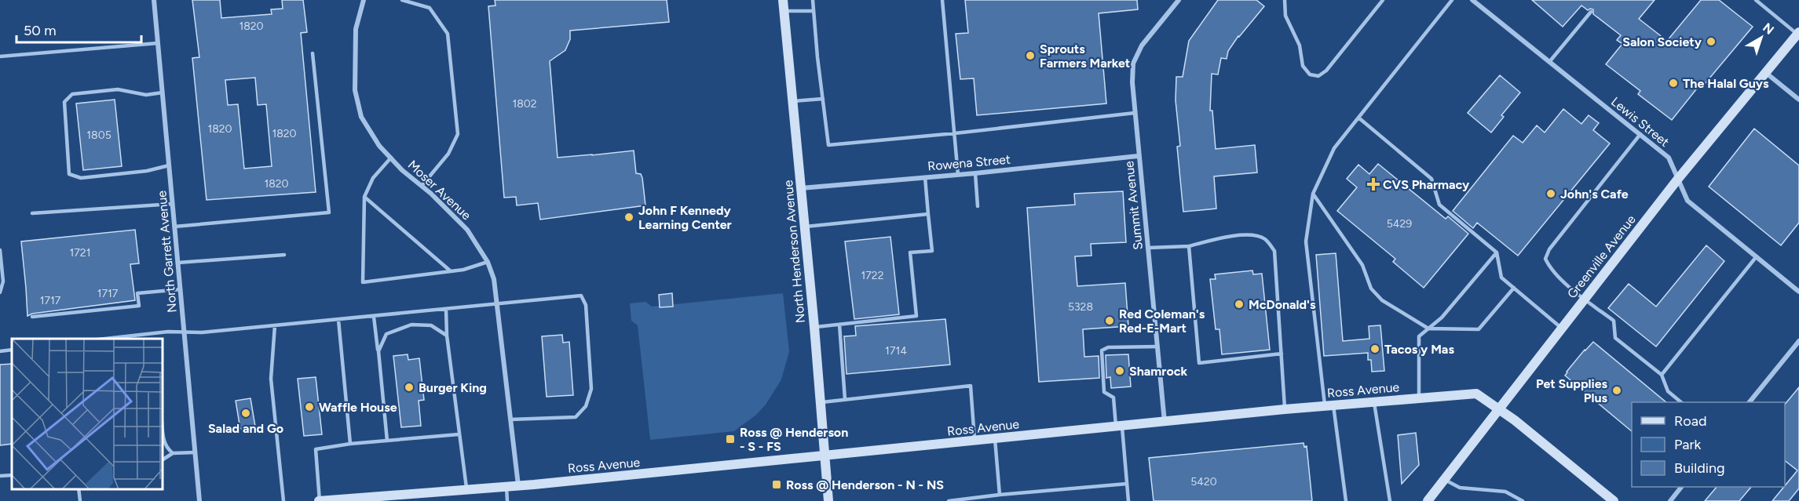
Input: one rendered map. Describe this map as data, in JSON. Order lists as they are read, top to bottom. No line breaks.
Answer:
{"streets":{"main road":["North Henderson Avenue","Greenville Avenue","Ross Avenue"],"street":["Lewis Street","Rowena Street","Moser Avenue","Summit Avenue","North Garrett Avenue"]},"crossings":[["Lewis Street","Greenville Avenue"],["Rowena Street","Summit Avenue"],["Rowena Street","North Henderson Avenue"],["Moser Avenue","Ross Avenue"],["Summit Avenue","Ross Avenue"],["North Henderson Avenue","Ross Avenue"],["Greenville Avenue","Ross Avenue"]],"places":{"other":["Salon Society","Sprouts Farmers Market","The Halal Guys","John's Cafe","John F Kennedy Learning Center","McDonald's","Red Coleman's Red-E-Mart","Tacos y Mas","Shamrock","Burger King","Pet Supplies Plus","Waffle House","Salad and Go"],"health":["CVS Pharmacy"],"transit":["Ross @ Henderson - S - FS","Ross @ Henderson - N - NS"]},"house_numbers":["1820","1802","1820","1820","1805","1820","5429","1721","1722","1717","1717","5328","1714","5420"],"legend":["Road","Park","Building"],"scale_bar":"50 m","north":"top right"}
